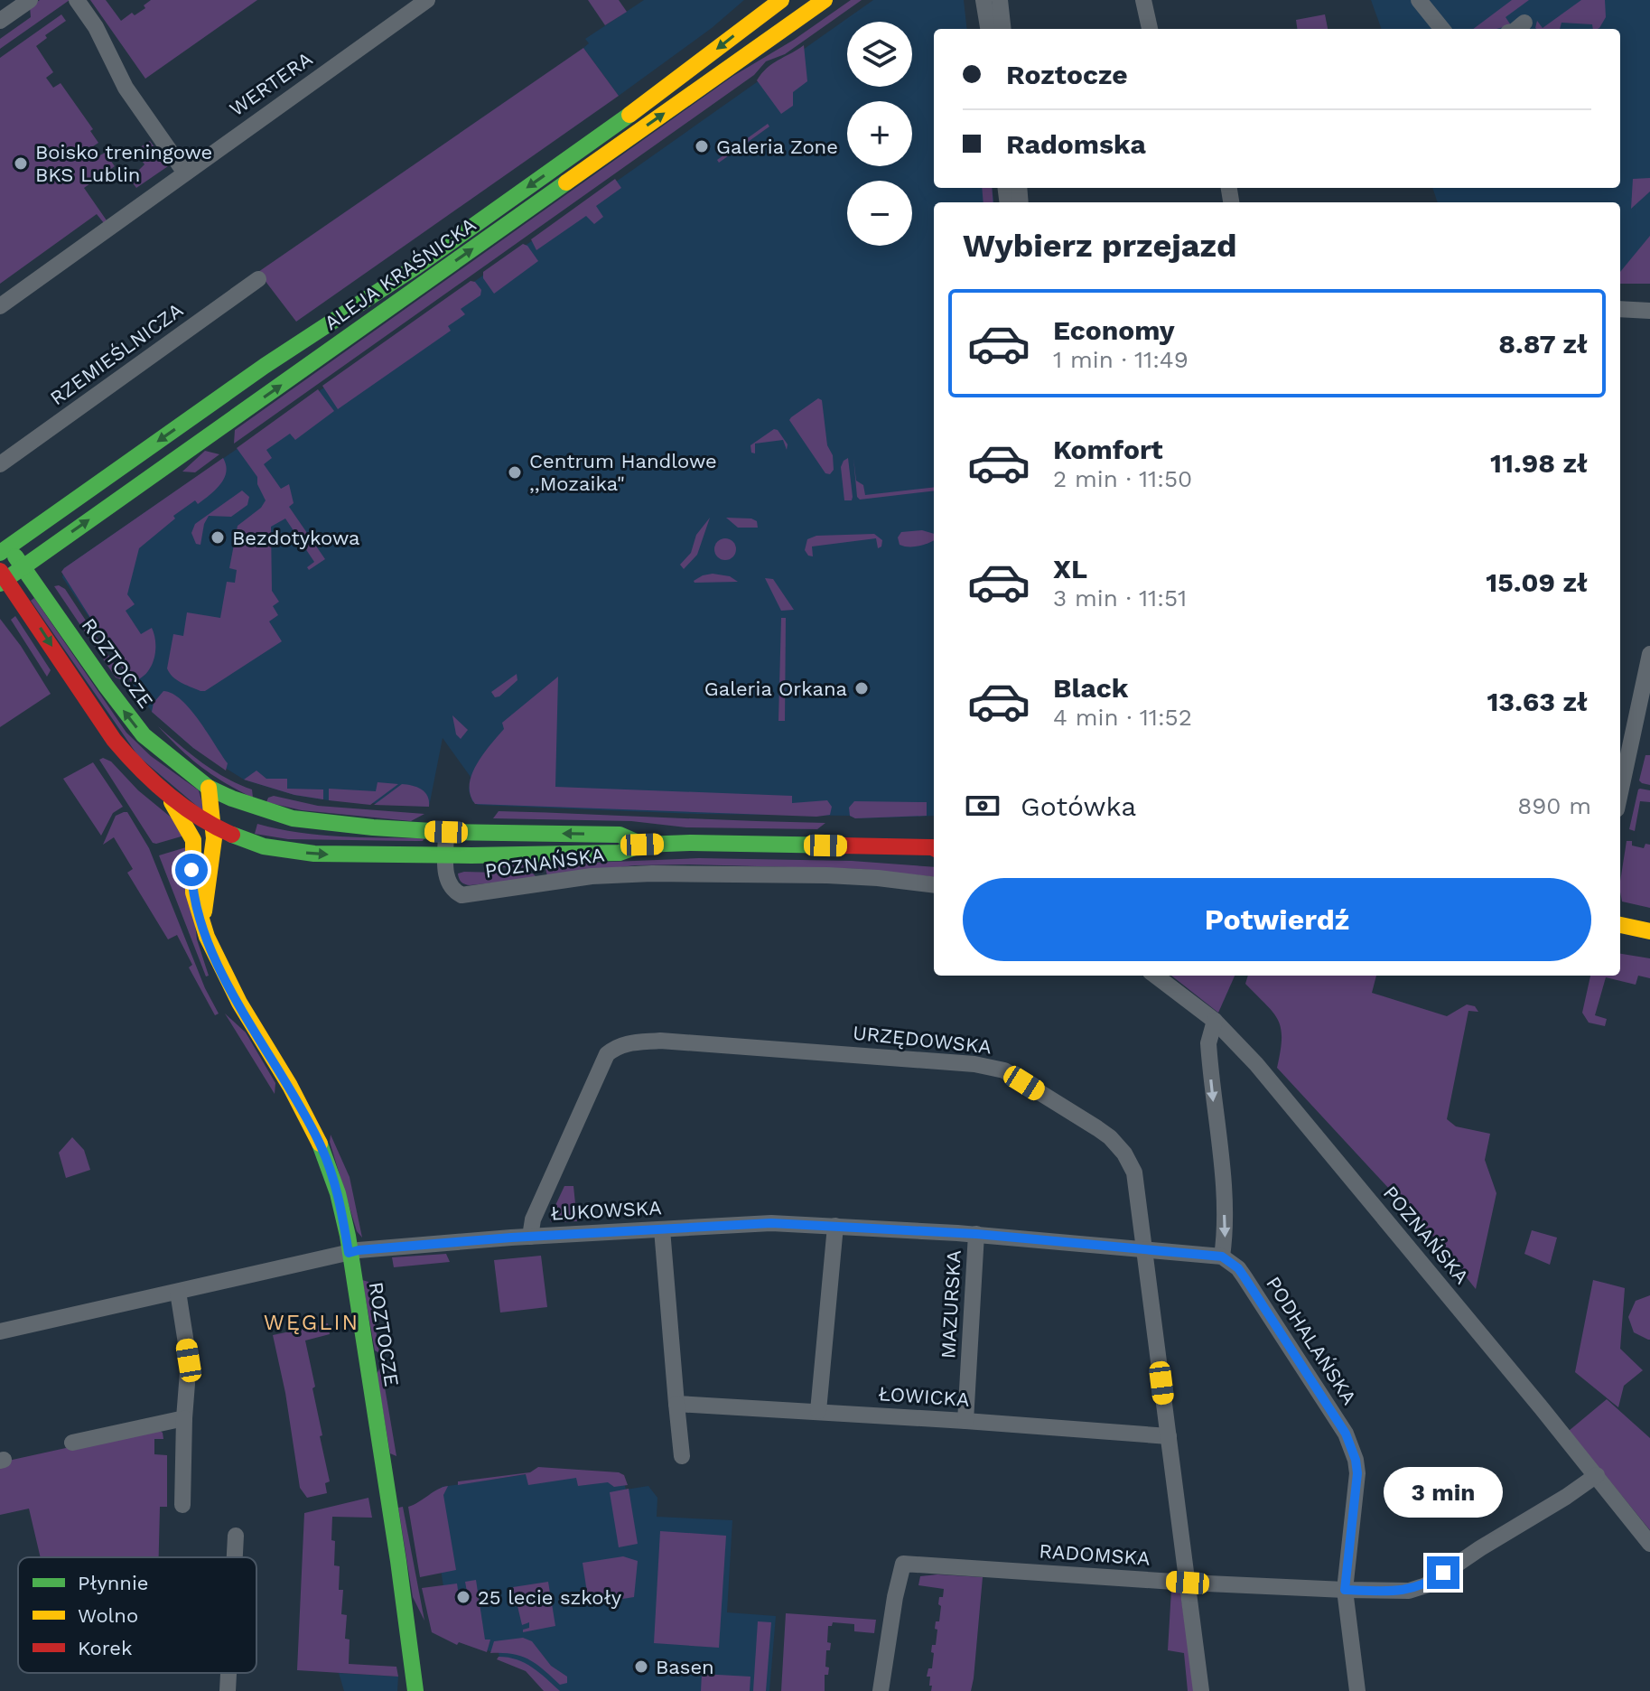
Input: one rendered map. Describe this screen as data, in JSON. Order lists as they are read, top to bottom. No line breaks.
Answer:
{"streets":{"street":["WERTERA","ALEJA KRAŚNICKA","RZEMIEŚLNICZA","ROZTOCZE","POZNAŃSKA","URZĘDOWSKA","ŁUKOWSKA","MAZURSKA","PODHALAŃSKA","ŁOWICKA","RADOMSKA"]},"crossings":[["ALEJA KRAŚNICKA","ROZTOCZE"],["ROZTOCZE","POZNAŃSKA"],["ROZTOCZE","ŁUKOWSKA"],["POZNAŃSKA","RADOMSKA"],["URZĘDOWSKA","ŁUKOWSKA"],["URZĘDOWSKA","ŁOWICKA"],["URZĘDOWSKA","RADOMSKA"],["ŁUKOWSKA","MAZURSKA"],["ŁUKOWSKA","PODHALAŃSKA"],["MAZURSKA","ŁOWICKA"],["PODHALAŃSKA","RADOMSKA"]],"districts":["WĘGLIN"],"places":["Galeria Zone","Boisko treningowe BKS Lublin","Centrum Handlowe ,,Mozaika\"","Bezdotykowa","Galeria Orkana","25 lecie szkoły","Basen"],"legend":["Płynnie","Wolno","Korek"],"page":{"map_buttons":["+","−"],"banner":["Roztocze","Radomska"],"heading":"Wybierz przejazd","list":[{"name":"Economy","note":"1 min · 11:49","value":"8.87 zł"},{"name":"Komfort","note":"2 min · 11:50","value":"11.98 zł"},{"name":"XL","note":"3 min · 11:51","value":"15.09 zł"},{"name":"Black","note":"4 min · 11:52","value":"13.63 zł"}],"pay":["Gotówka","890 m"],"buttons":"Potwierdź","bubble":"3 min"}}
